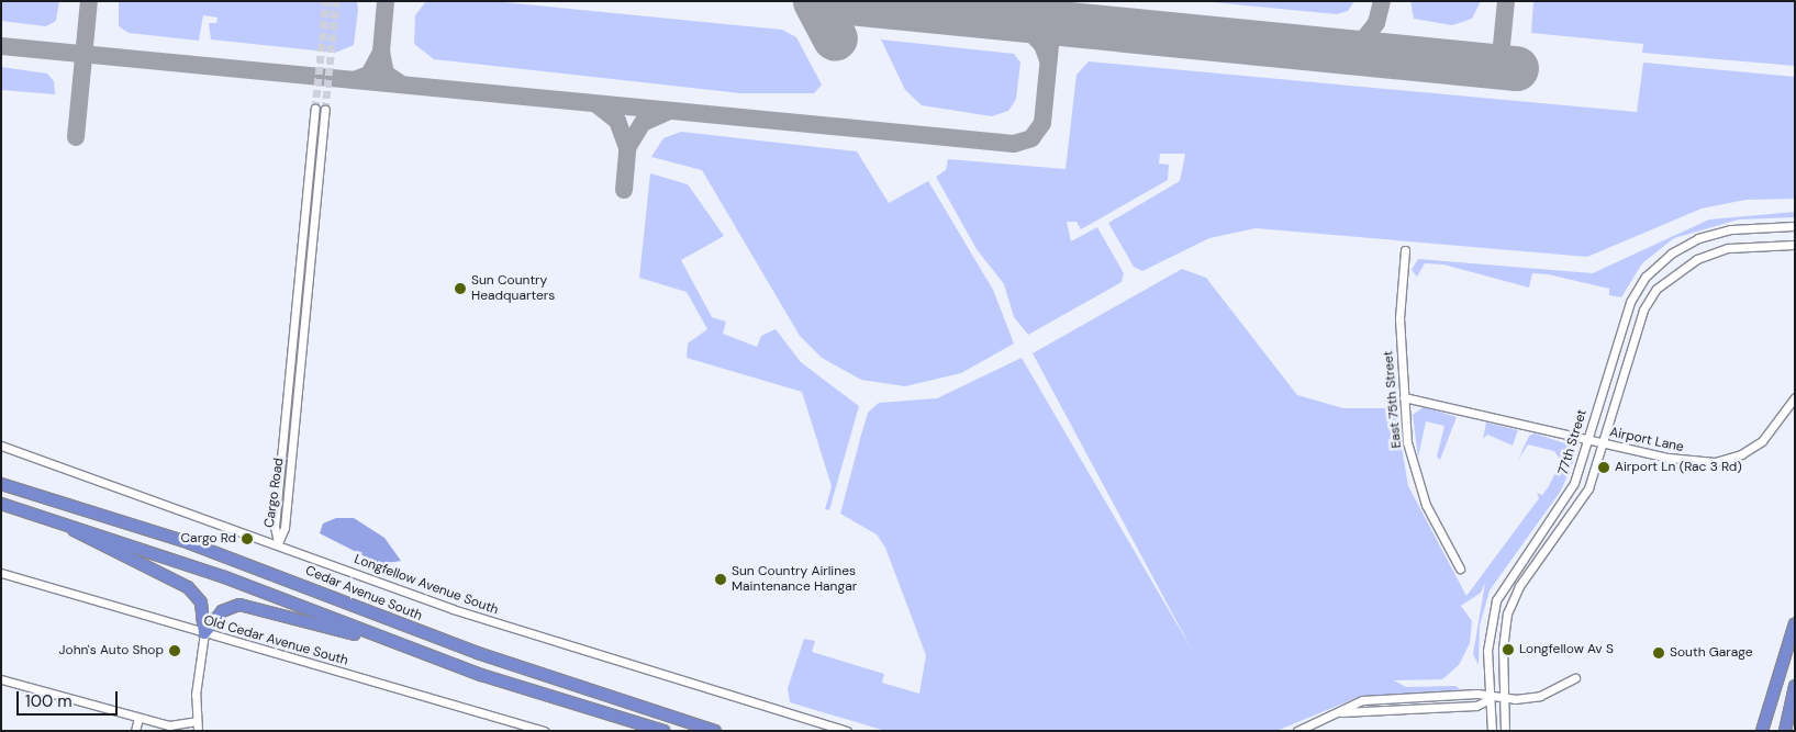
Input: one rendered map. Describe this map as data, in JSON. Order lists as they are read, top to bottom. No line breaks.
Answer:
{"streets":{"highway":["Cedar Avenue South"],"street":["East 75th Street","Airport Lane","77th Street","Cargo Road","Longfellow Avenue South","Old Cedar Avenue South"]},"crossings":[["East 75th Street","Airport Lane"],["Airport Lane","77th Street"],["Cargo Road","Longfellow Avenue South"]],"places":["Sun Country Headquarters","Airport Ln (Rac 3 Rd)","Cargo Rd","Sun Country Airlines Maintenance Hangar","Longfellow Av S","John's Auto Shop","South Garage"],"scale_bar":"100 m"}
